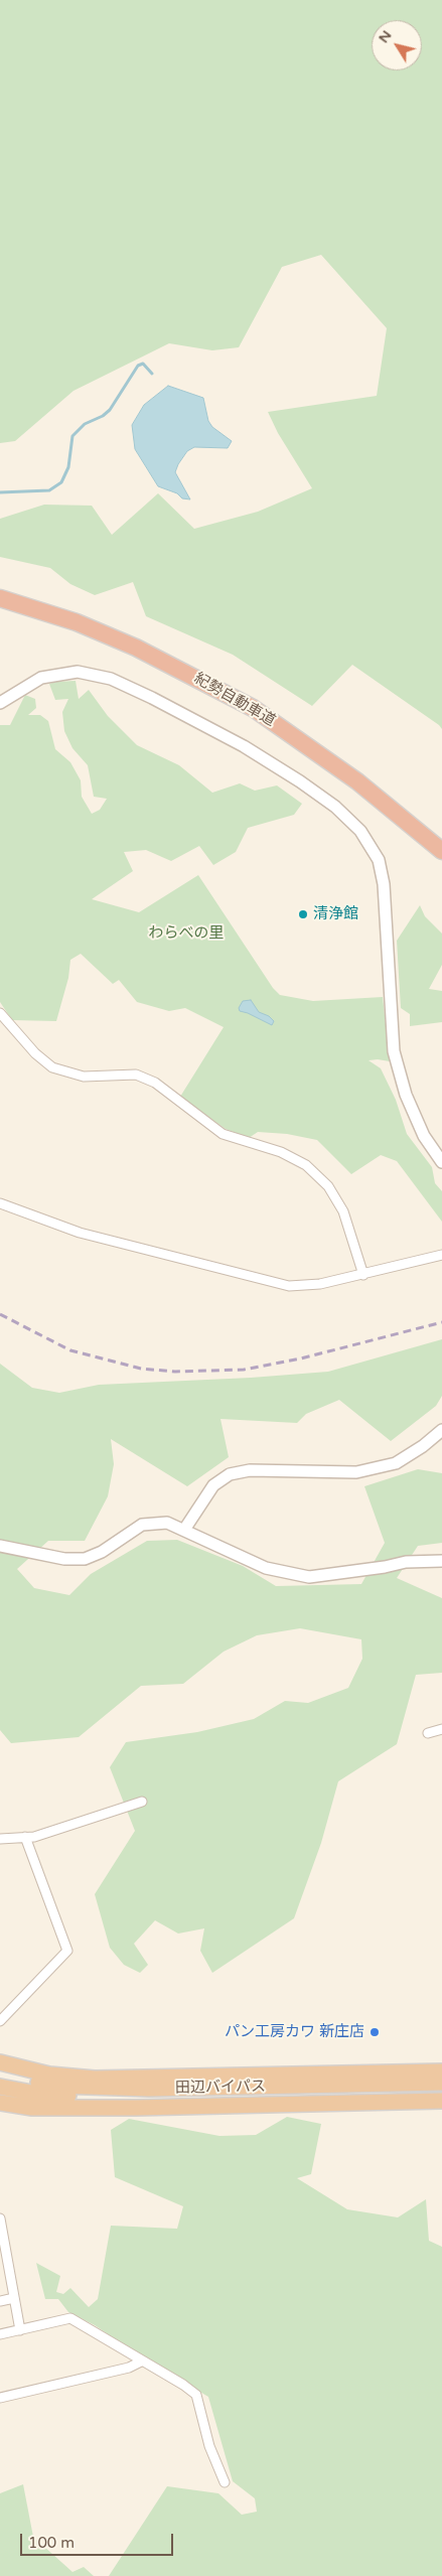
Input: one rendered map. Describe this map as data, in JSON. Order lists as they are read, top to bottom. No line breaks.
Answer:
{"streets":{"highway":["紀勢自動車道","田辺バイパス"]},"parks":["わらべの里"],"places":["清浄館","パン工房カワ 新庄店"],"scale_bar":"100 m","north":"top left"}
